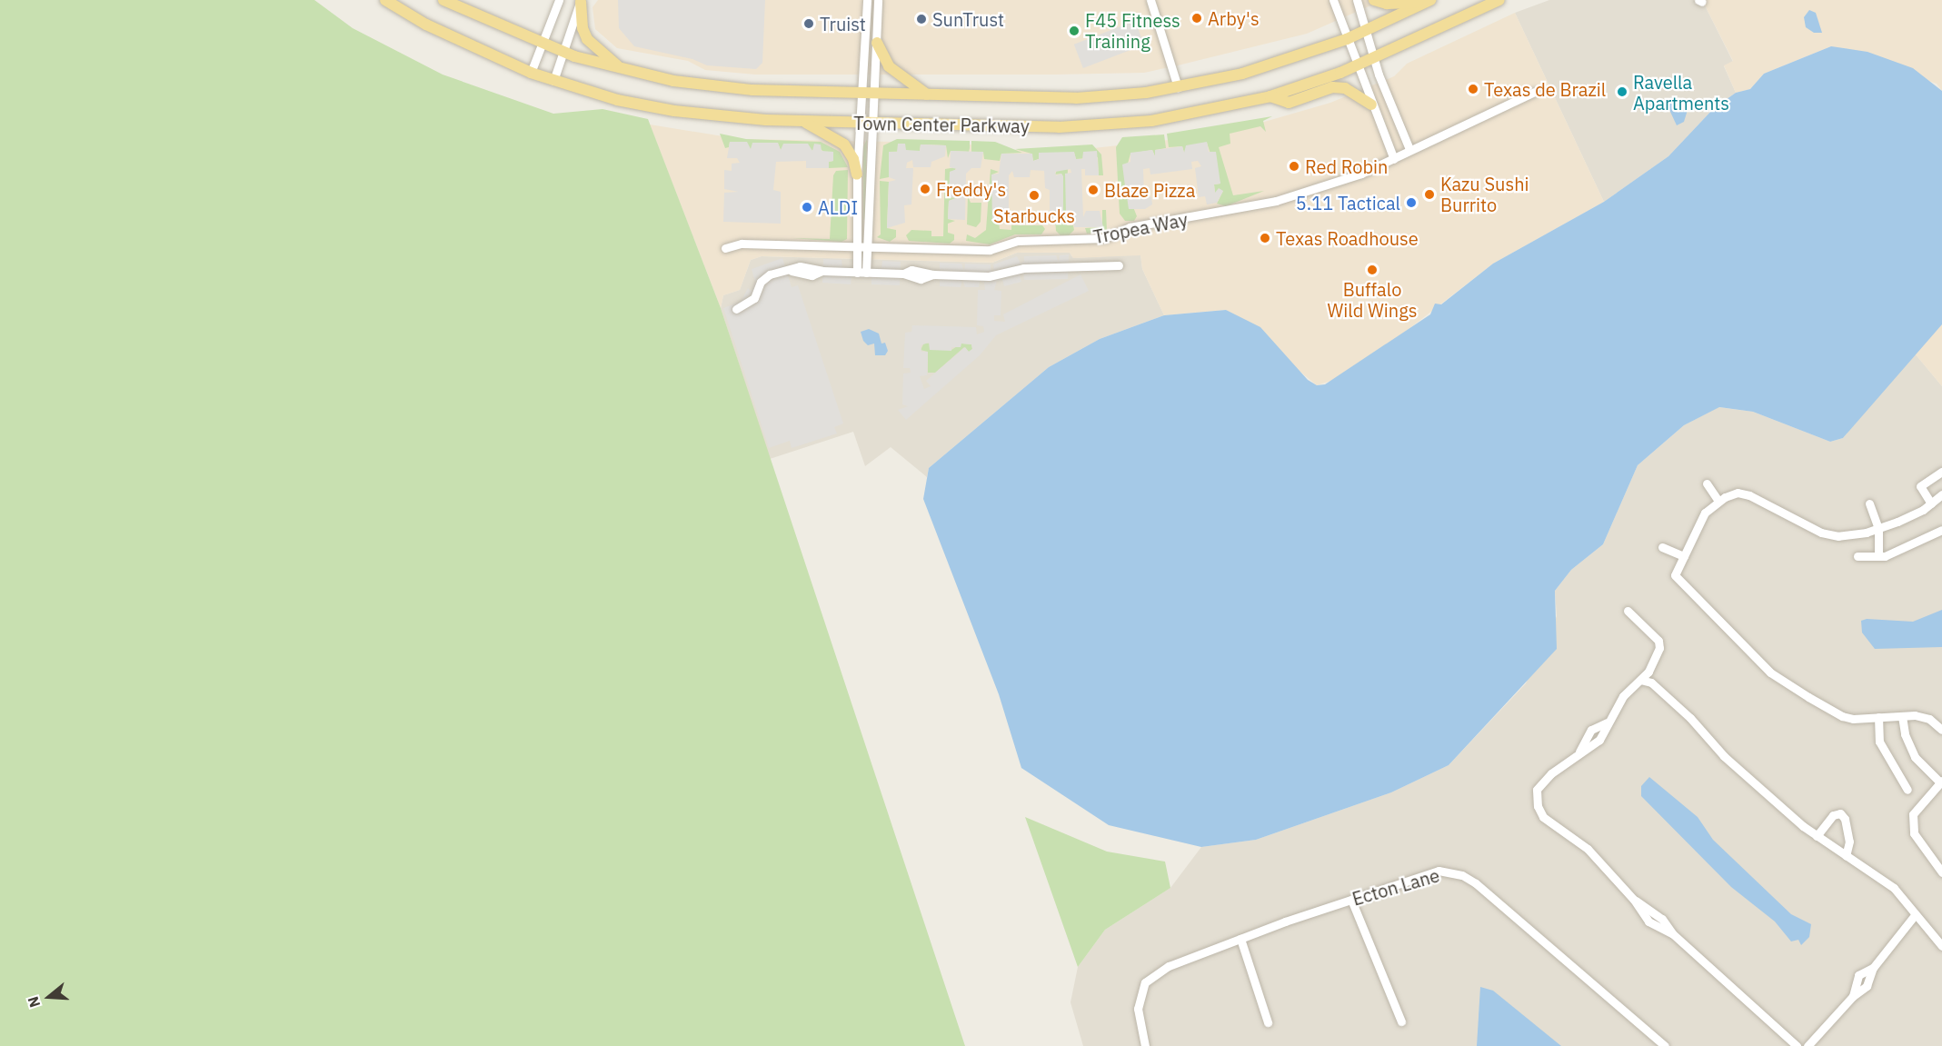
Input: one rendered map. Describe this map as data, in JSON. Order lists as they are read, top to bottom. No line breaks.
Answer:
{"streets":{"main road":["Town Center Parkway"],"street":["Tropea Way","Ecton Lane"]},"places":["Arby's","SunTrust","Truist","F45 Fitness Training","Texas de Brazil","Ravella Apartments","Red Robin","Freddy's","Blaze Pizza","Kazu Sushi Burrito","Starbucks","5.11 Tactical","ALDI","Texas Roadhouse","Buffalo Wild Wings"],"north":"left"}
